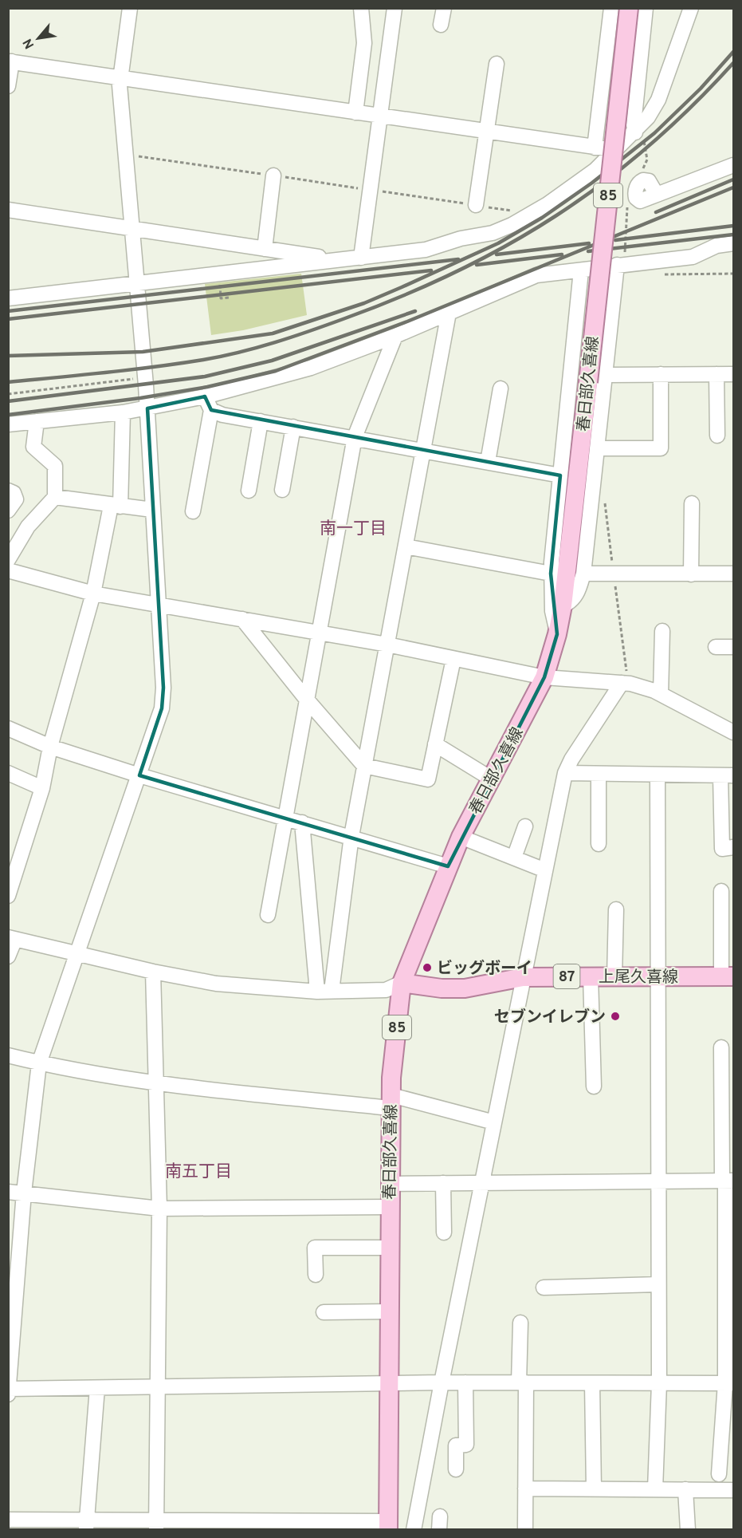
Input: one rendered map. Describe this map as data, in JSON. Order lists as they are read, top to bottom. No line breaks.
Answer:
{"streets":{"main road":["85","春日部久喜線","87","上尾久喜線"]},"crossings":[["春日部久喜線","上尾久喜線"]],"districts":["南一丁目","南五丁目"],"places":["ビッグボーイ","セブンイレブン"],"north":"bottom left"}
